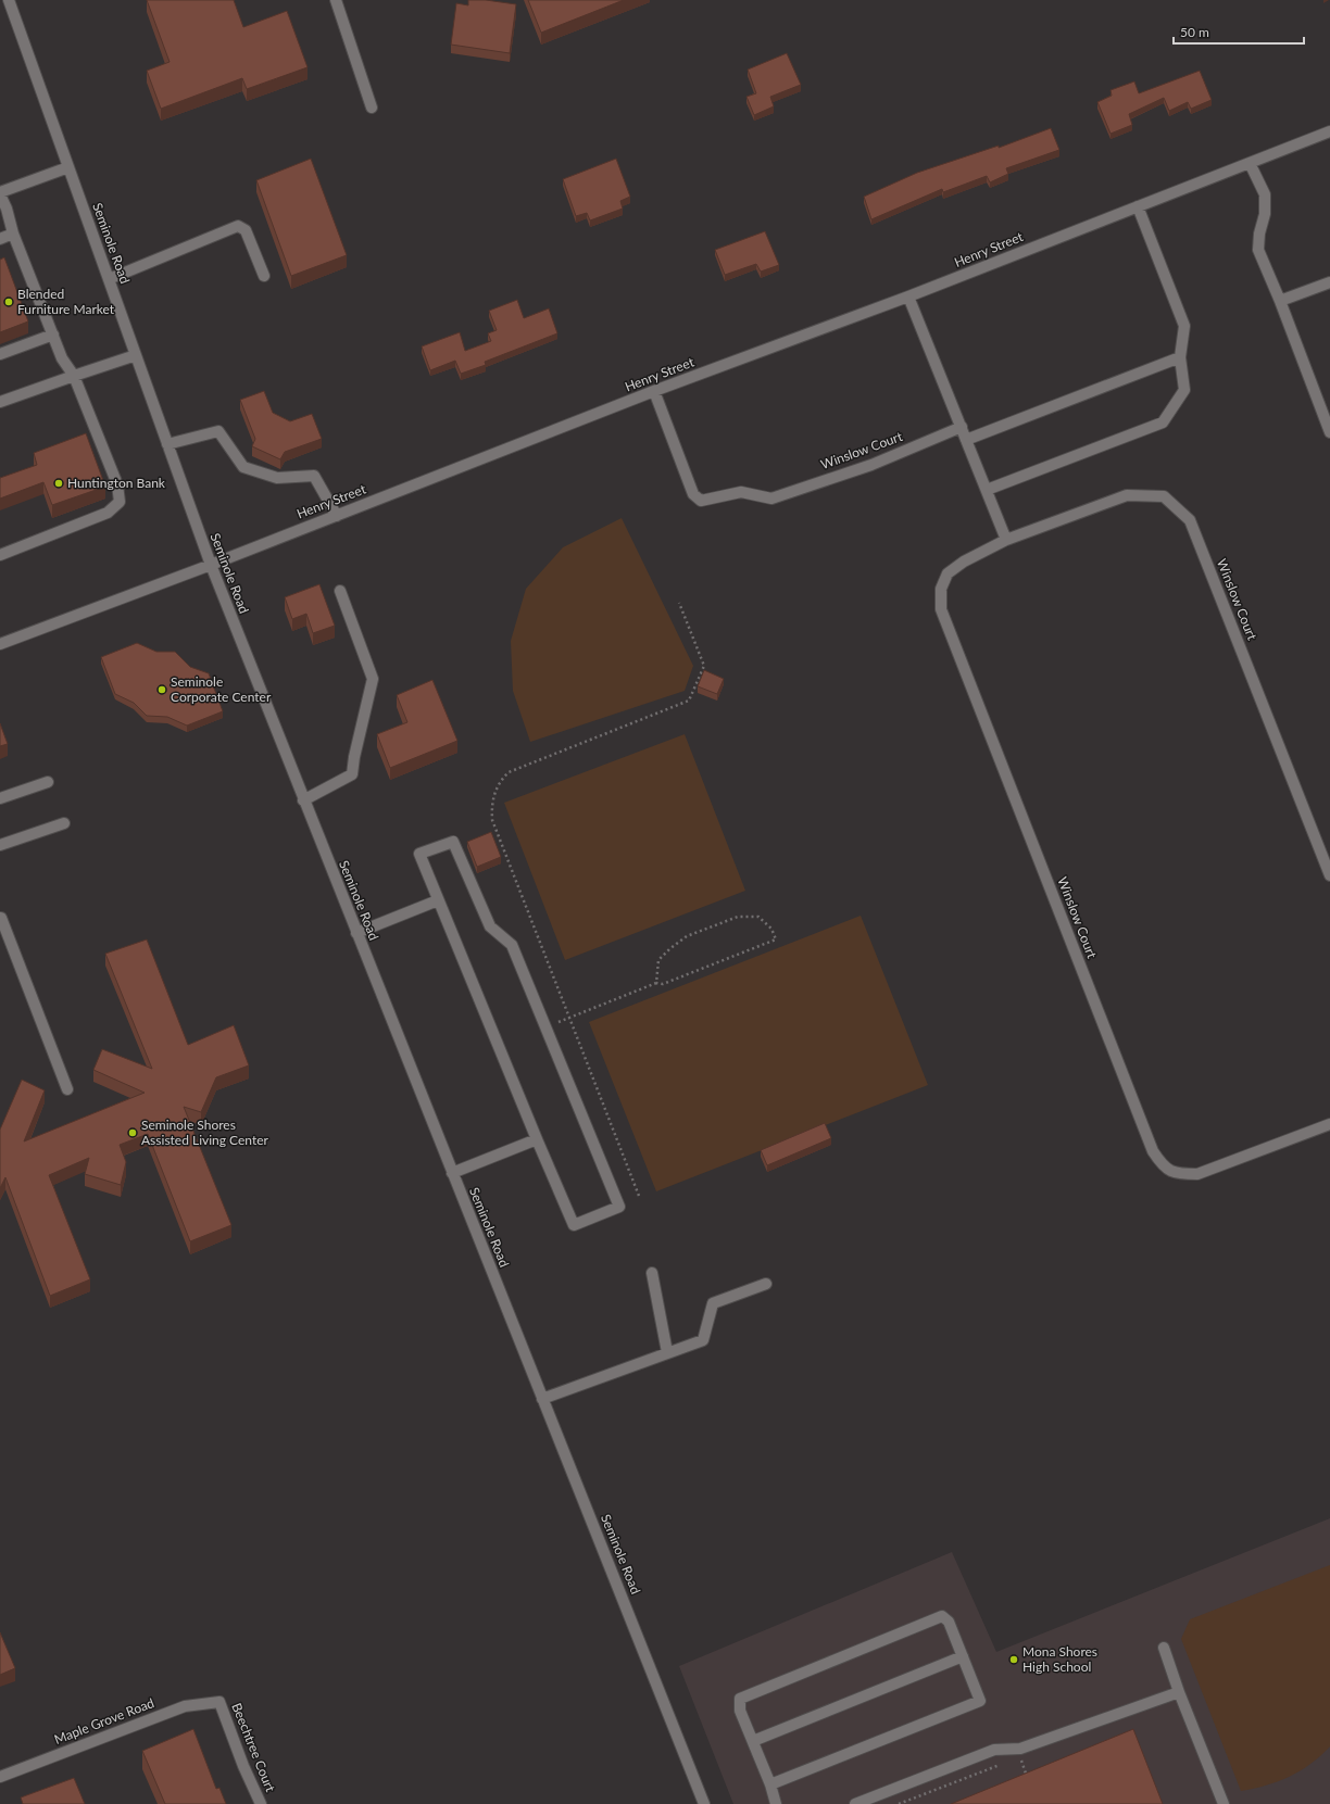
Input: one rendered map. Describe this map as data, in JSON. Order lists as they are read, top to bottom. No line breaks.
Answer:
{"streets":{"street":["Seminole Road","Henry Street","Winslow Court","Maple Grove Road","Beechtree Court"]},"crossings":[["Seminole Road","Henry Street"],["Henry Street","Winslow Court"],["Maple Grove Road","Beechtree Court"]],"places":["Blended Furniture Market","Huntington Bank","Seminole Corporate Center","Seminole Shores Assisted Living Center","Mona Shores High School"],"scale_bar":"50 m"}
